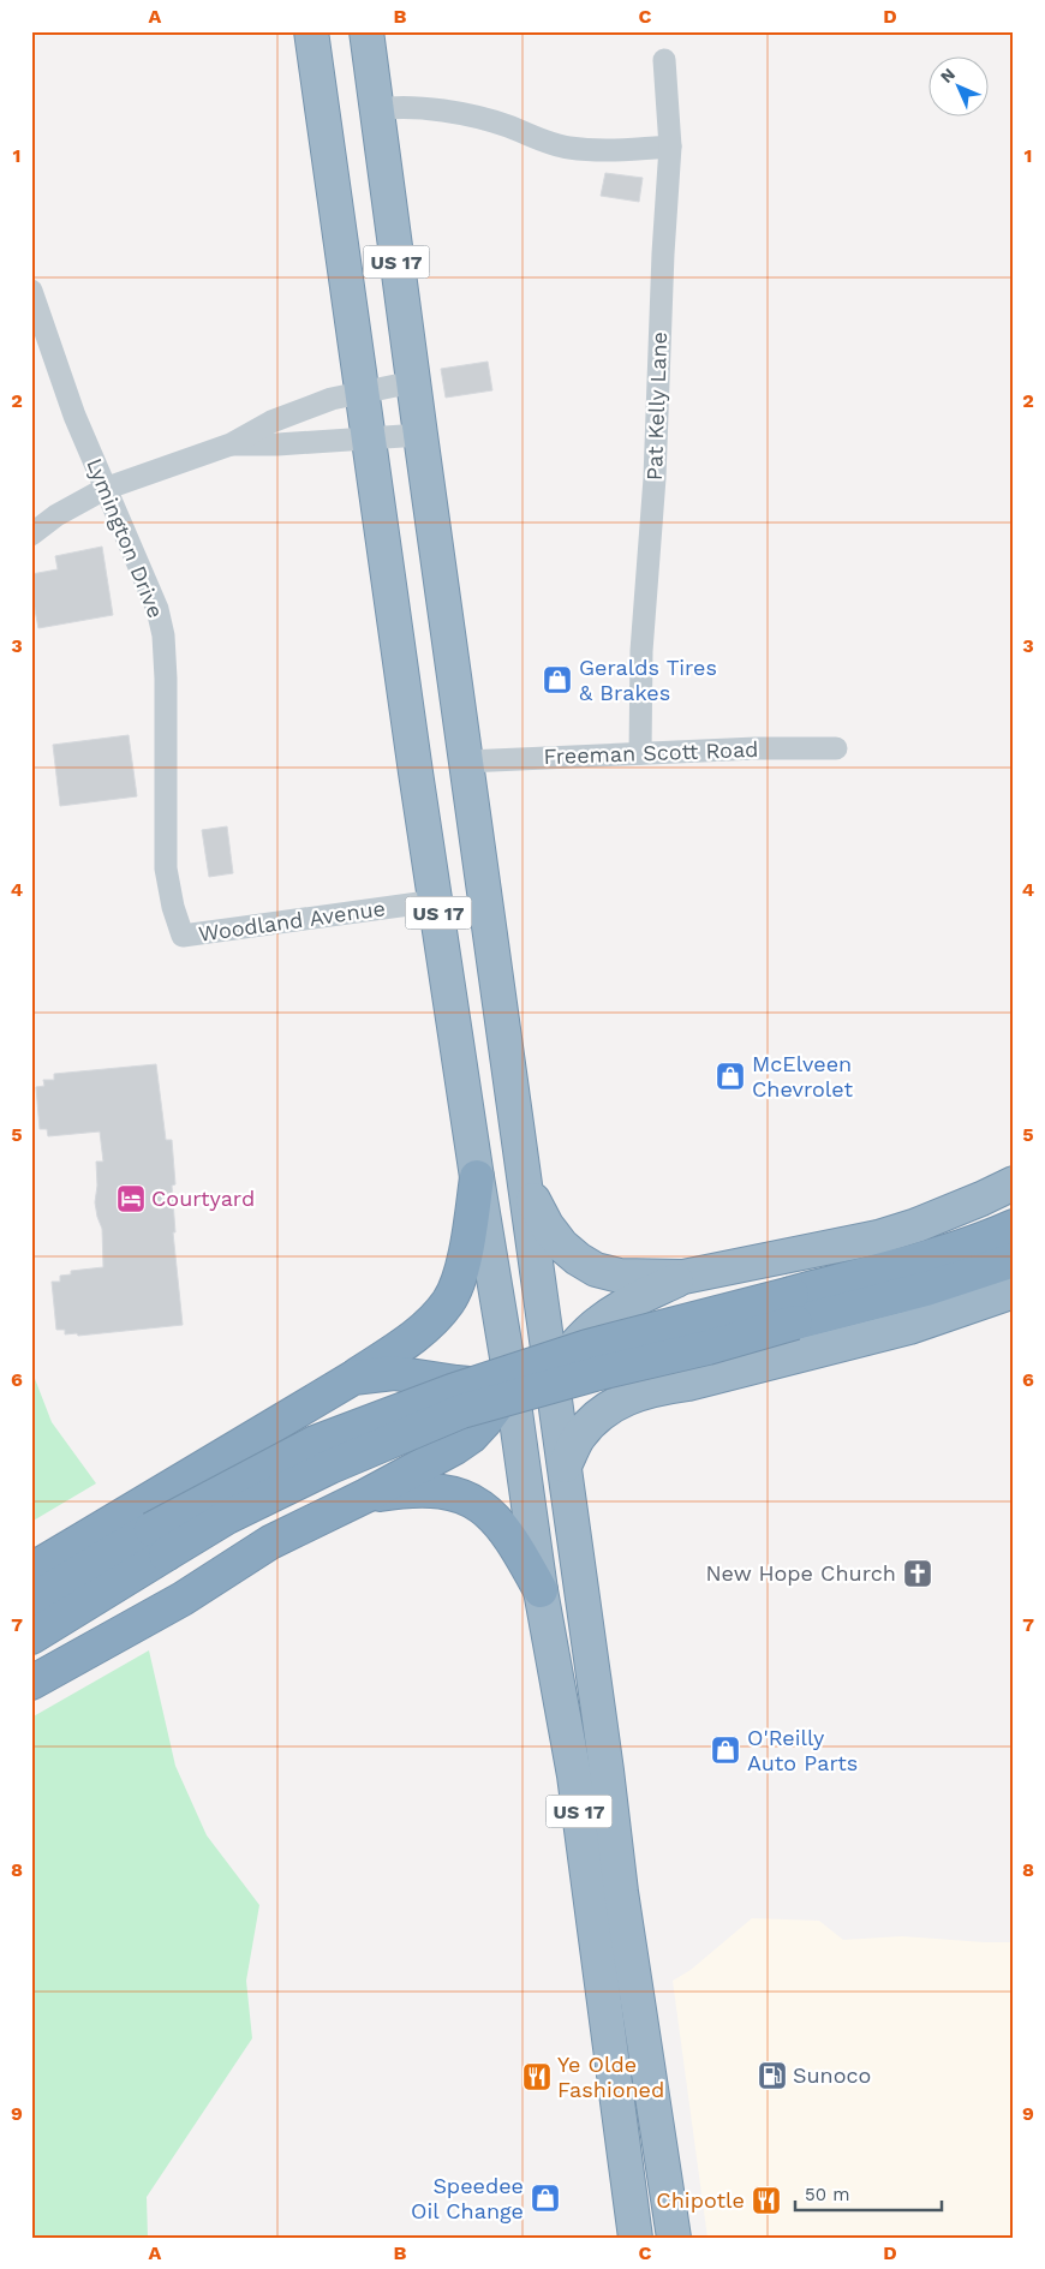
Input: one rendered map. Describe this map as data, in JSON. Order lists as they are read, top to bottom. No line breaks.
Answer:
{"streets":{"highway":["US 17"],"street":["Pat Kelly Lane","Lymington Drive","Freeman Scott Road","Woodland Avenue"]},"crossings":[["US 17","Freeman Scott Road"],["US 17","Woodland Avenue"],["Pat Kelly Lane","Freeman Scott Road"],["Lymington Drive","Woodland Avenue"]],"places":{"shop":["Geralds Tires & Brakes","McElveen Chevrolet","O'Reilly Auto Parts","Speedee Oil Change"],"hotel":["Courtyard"],"church":["New Hope Church"],"fuel station":["Sunoco"],"restaurant":["Ye Olde Fashioned","Chipotle"]},"scale_bar":"50 m","north":"top left","grid":{"columns":["A","B","C","D"],"rows":["1","2","3","4","5","6","7","8","9"]}}
